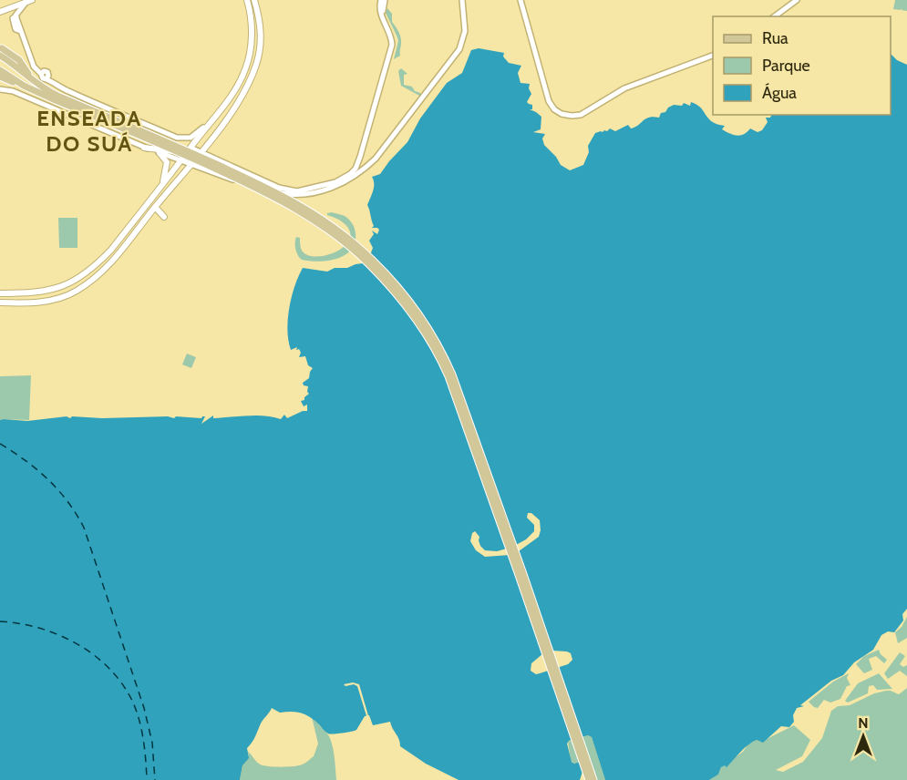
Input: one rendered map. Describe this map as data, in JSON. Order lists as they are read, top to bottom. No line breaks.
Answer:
{"districts":["ENSEADA DO SUÁ"],"legend":["Rua","Parque","Água"],"north":"top"}
